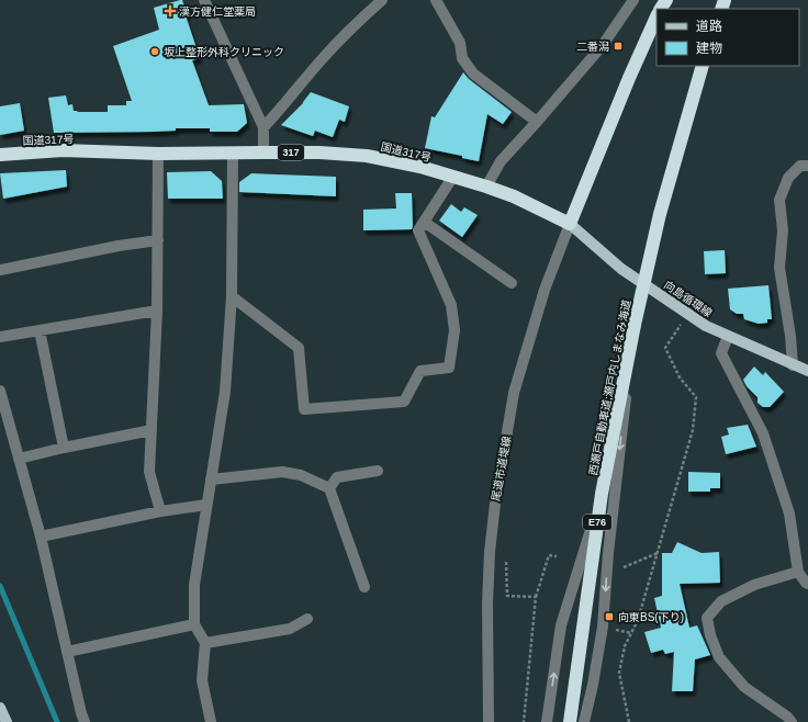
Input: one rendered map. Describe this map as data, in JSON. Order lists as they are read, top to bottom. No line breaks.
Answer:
{"streets":{"highway":["国道317号","317","西瀬戸自動車道;瀬戸内しまなみ海道","E76"],"main road":["向島循環線"],"street":["尾道市道堤線"]},"crossings":[["国道317号","向島循環線"],["国道317号","尾道市道堤線"],["向島循環線","尾道市道堤線"]],"places":{"health":["漢方健仁堂薬局"],"transit":["二番潟","向東BS(下り)"],"other":["坂上整形外科クリニック"]},"legend":["道路","建物"]}
